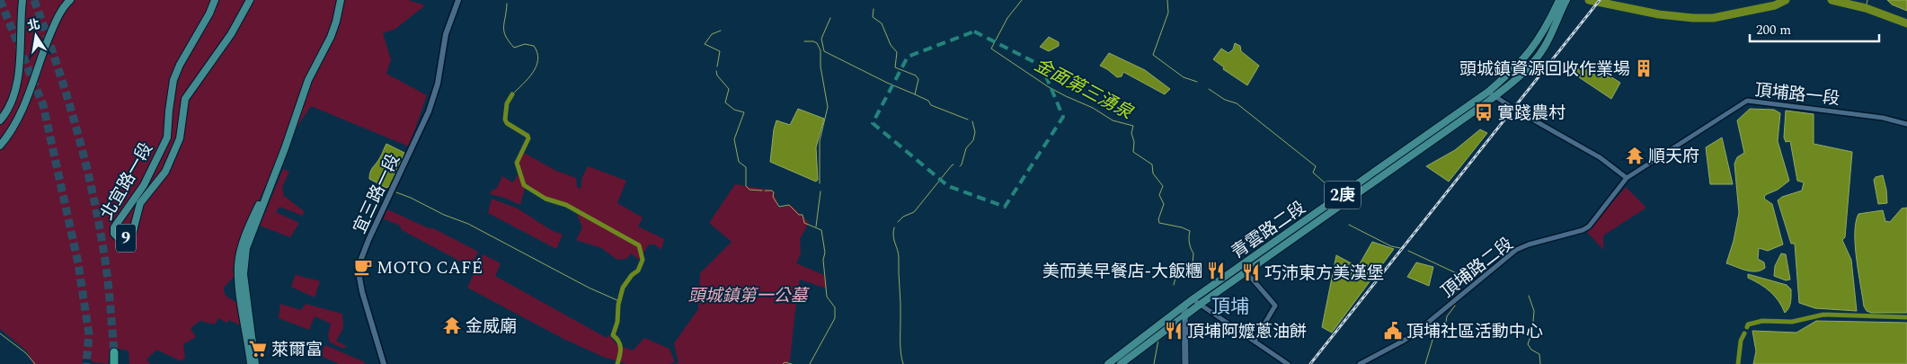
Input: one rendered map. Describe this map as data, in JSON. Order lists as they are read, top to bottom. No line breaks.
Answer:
{"streets":{"main road":["北宜路一段","2庚","青雲路二段","9"],"street":["頂埔路一段","宜三路一段","頂埔路二段"]},"crossings":[["頂埔路一段","頂埔路二段"],["2庚","青雲路二段"]],"districts":["頂埔"],"water":["金面第三湧泉"],"parks":["頭城鎮第一公墓"],"places":{"building":["頭城鎮資源回收作業場"],"bus stop":["實踐農村"],"temple":["順天府","金威廟"],"cafe":["MOTO CAFÉ"],"restaurant":["美而美早餐店-大飯糰","巧沛東方美漢堡","頂埔阿嬤蔥油餅"],"public building":["頂埔社區活動中心"],"supermarket":["萊爾富"]},"scale_bar":"200 m","north":"top"}
